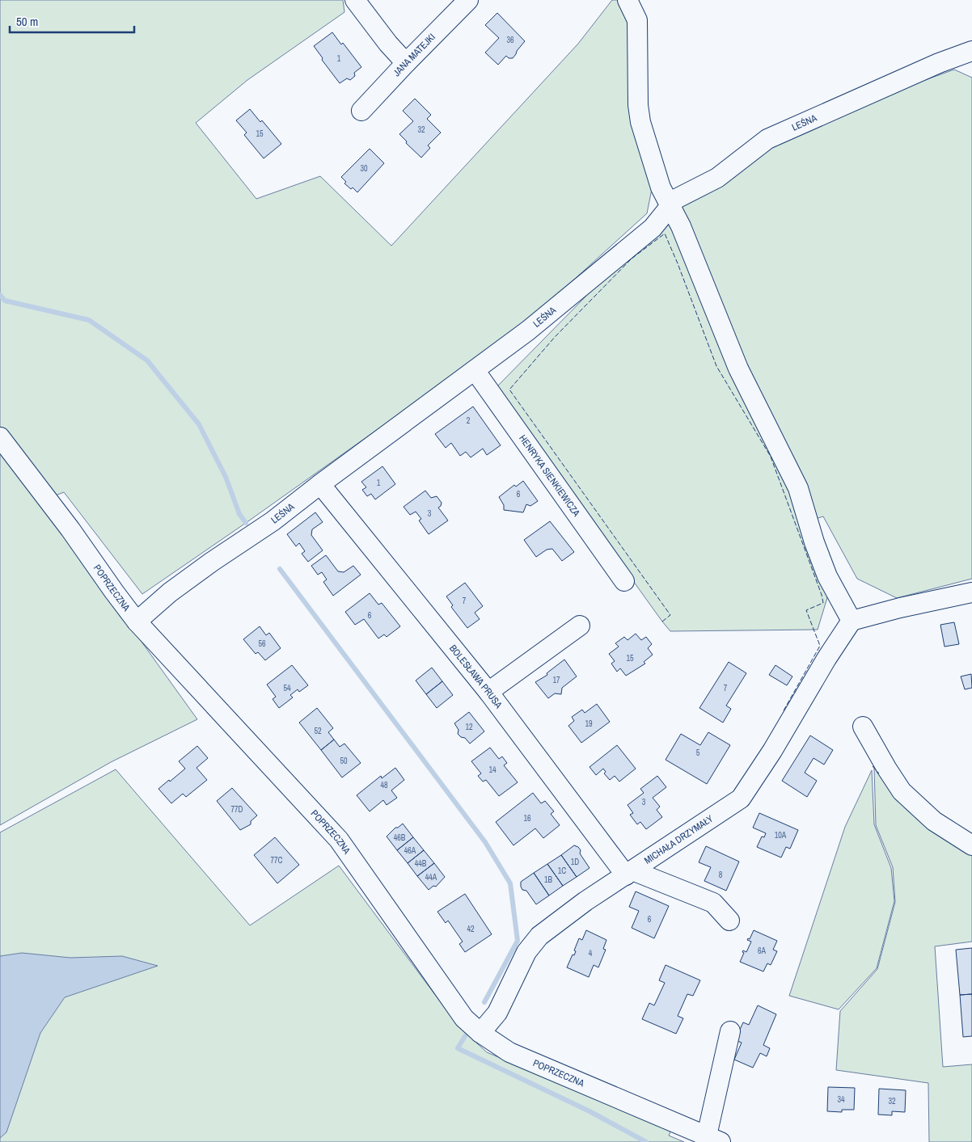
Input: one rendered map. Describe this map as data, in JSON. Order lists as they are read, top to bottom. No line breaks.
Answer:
{"streets":{"street":["JANA MATEJKI","LEŚNA","HENRYKA SIENKIEWICZA","POPRZECZNA","BOLESŁAWA PRUSA","MICHAŁA DRZYMAŁY"]},"crossings":[["LEŚNA","HENRYKA SIENKIEWICZA"],["LEŚNA","POPRZECZNA"],["LEŚNA","BOLESŁAWA PRUSA"],["POPRZECZNA","MICHAŁA DRZYMAŁY"],["BOLESŁAWA PRUSA","MICHAŁA DRZYMAŁY"]],"house_numbers":["36","1","32","15","30","2","1","6","3","7","6","56","15","17","54","7","19","12","52","5","50","14","48","3","77D","16","10A","46B","46A","77C","1D","44B","1C","8","44A","1B","6","42","6A","4","34","32"],"scale_bar":"50 m"}
